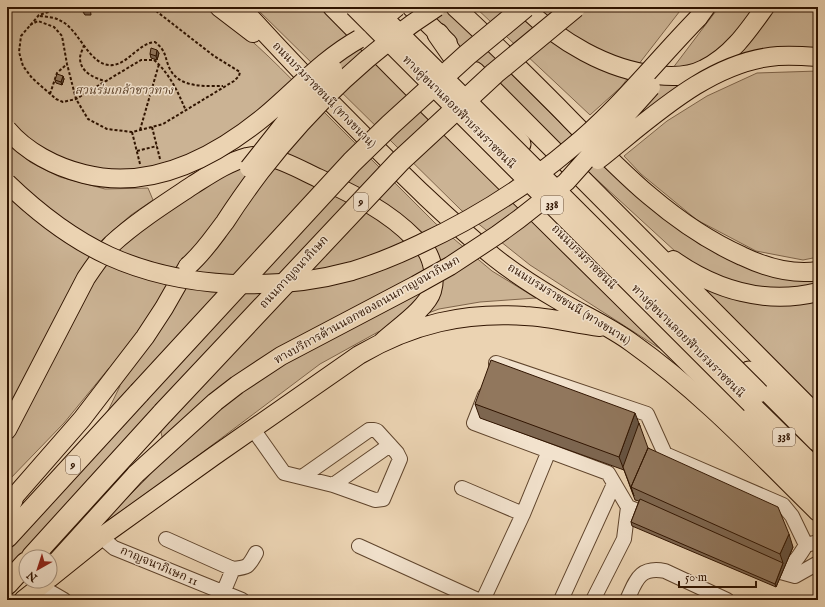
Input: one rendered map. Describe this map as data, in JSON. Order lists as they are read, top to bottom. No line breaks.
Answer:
{"streets":{"highway":["9","338","ถนนบรมราชชนนี","ถนนกาญจนาภิเษก"],"main road":["ถนนบรมราชชนนี (ทางขนาน)","ทางคู่ขนานลอยฟ้าบรมราชชนนี","ทางบริการด้านนอกของถนนกาญจนาภิเษก"],"street":["กาญจนาภิเษก 11"]},"parks":["สวนร่มเกล้าชาวทาง"],"scale_bar":"50 m","north":"bottom left"}
